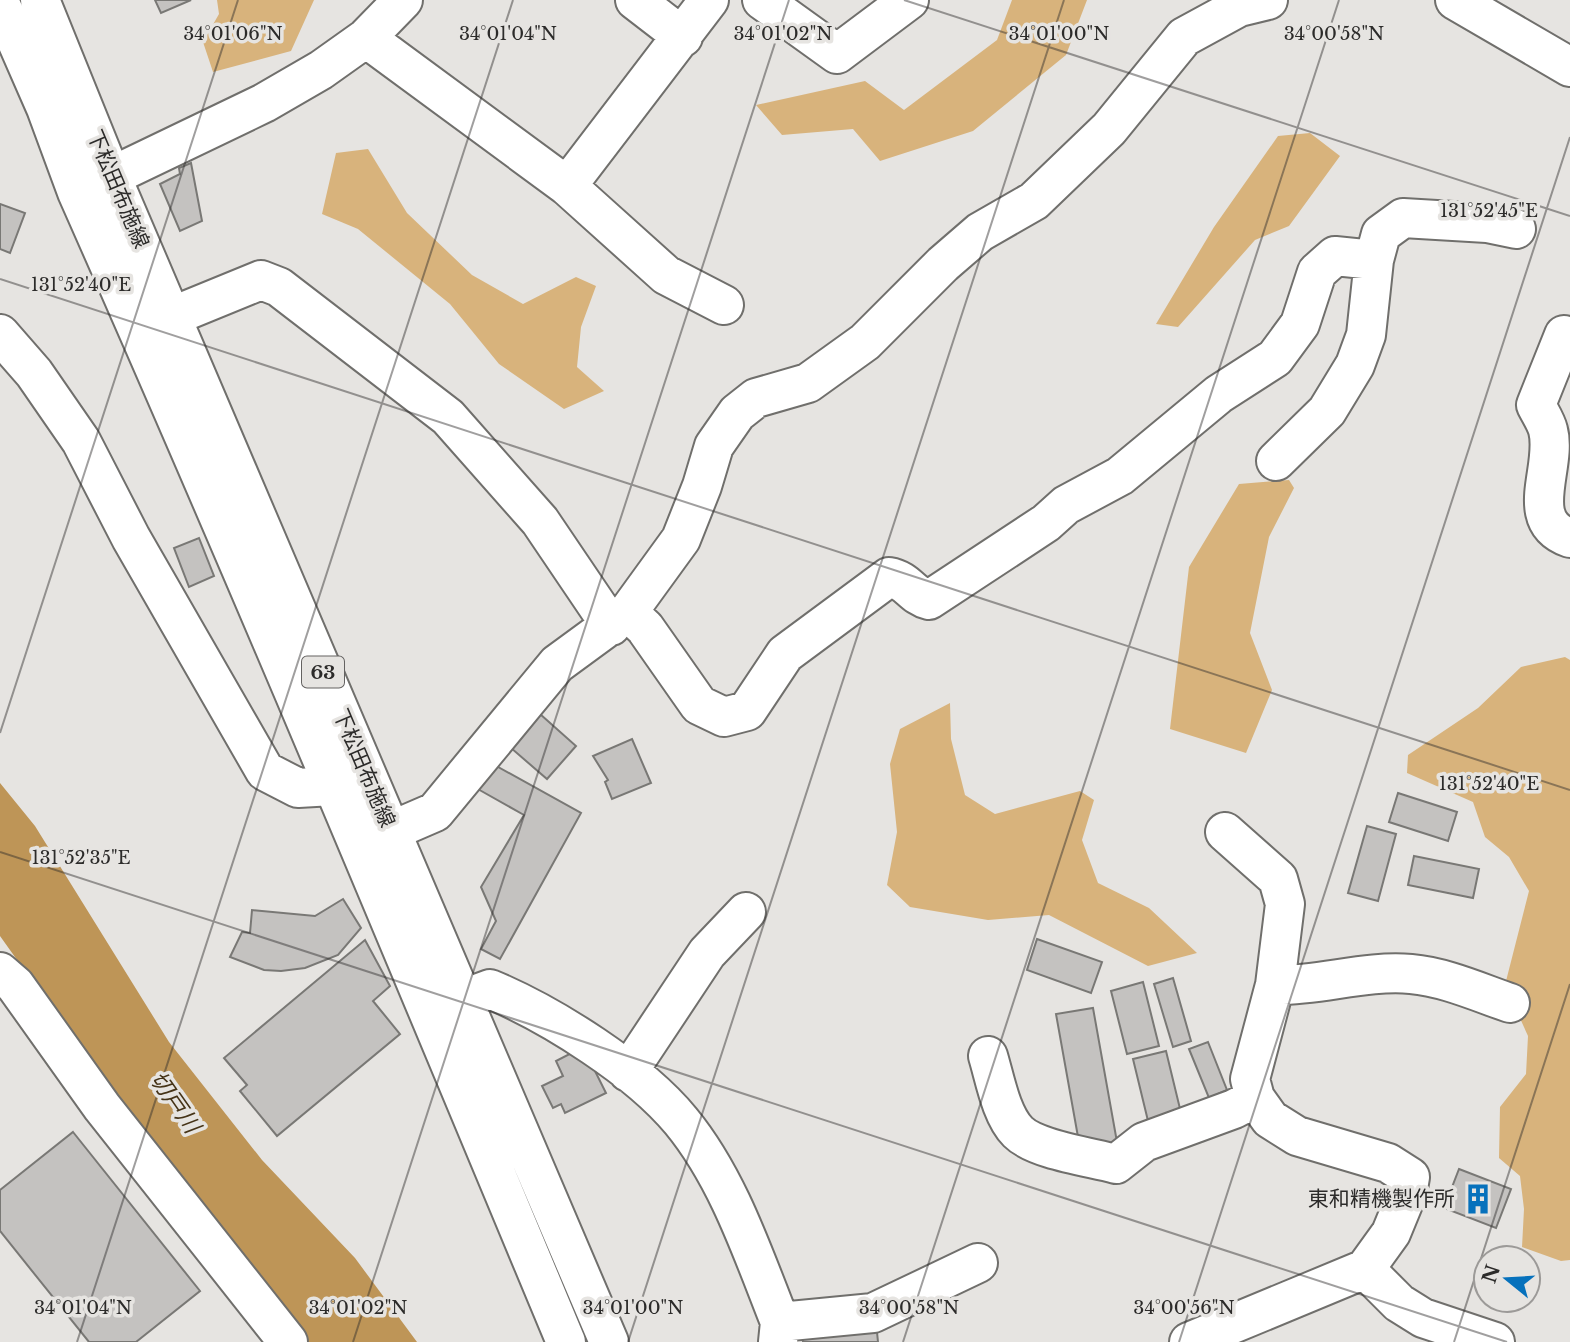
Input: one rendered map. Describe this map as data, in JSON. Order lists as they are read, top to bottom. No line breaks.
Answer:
{"streets":{"street":["下松田布施線","63"]},"water":["切戸川"],"places":{"building":["東和精機製作所"]},"north":"left","coordinates":["34°01'06\"N","34°01'04\"N","34°01'02\"N","34°01'00\"N","34°00'58\"N","131°52'45\"E","131°52'40\"E","131°52'35\"E","34°00'56\"N"]}
